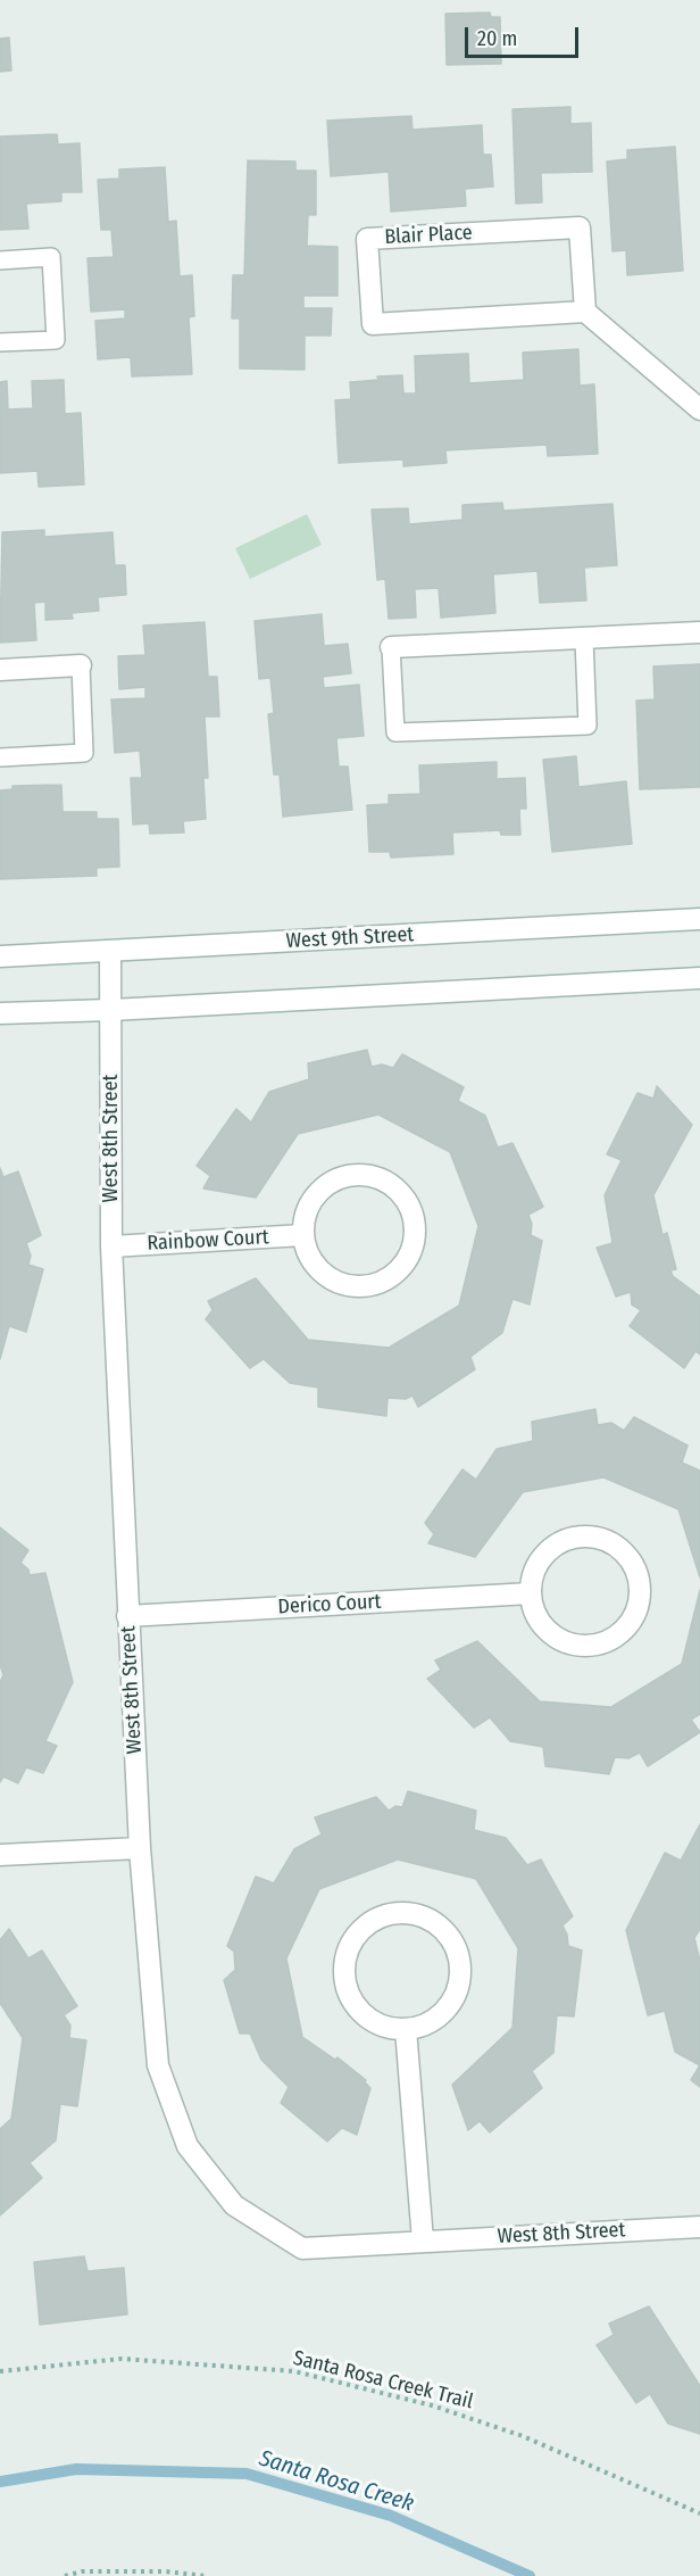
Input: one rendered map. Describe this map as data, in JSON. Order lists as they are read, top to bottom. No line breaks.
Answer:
{"streets":{"street":["Blair Place","West 9th Street","West 8th Street","Rainbow Court","Derico Court"],"path":["Santa Rosa Creek Trail"]},"crossings":[["West 9th Street","West 8th Street"],["West 8th Street","Rainbow Court"],["West 8th Street","Derico Court"]],"water":["Santa Rosa Creek"],"scale_bar":"20 m"}
